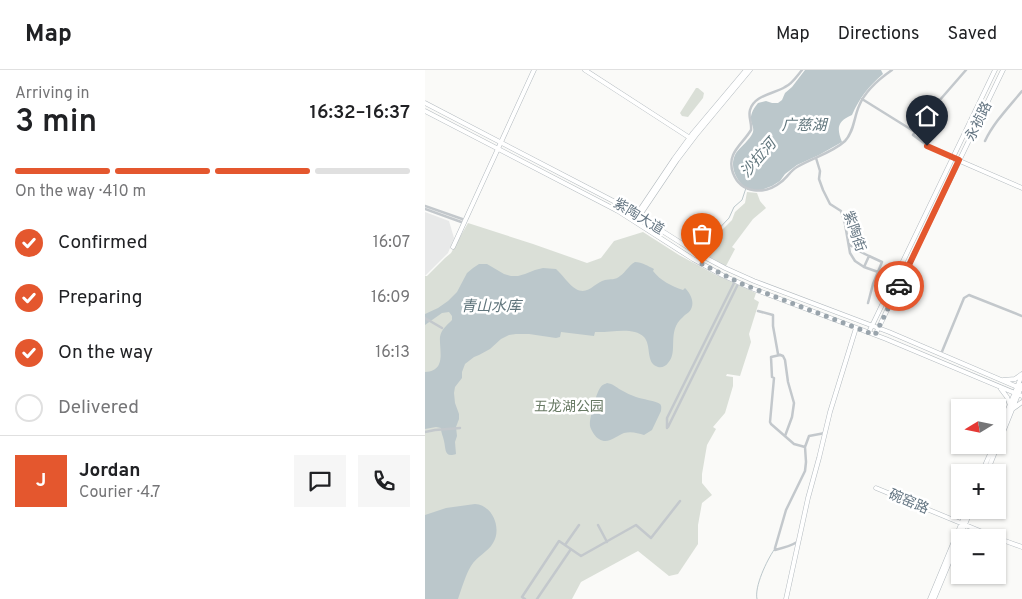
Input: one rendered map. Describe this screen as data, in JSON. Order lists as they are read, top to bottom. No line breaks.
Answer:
{"streets":{"main road":["永祯路","紫陶大道","碗窑路"],"street":["紫陶街"]},"crossings":[["永祯路","紫陶大道"],["永祯路","紫陶街"]],"water":["广慈湖","沙拉河","青山水库"],"parks":["五龙湖公园"],"north":"left","page":{"header":"Map","nav":["Map","Directions","Saved"],"heading":["3 min","Arriving in","16:32–16:37"],"panel":["Jordan","Courier · 4.7"],"bar":"On the way · 410 m","list":[["Confirmed","16:07"],["Preparing","16:09"],["On the way","16:13"],"Delivered"],"map_buttons":["+","−"],"round":"J"}}
